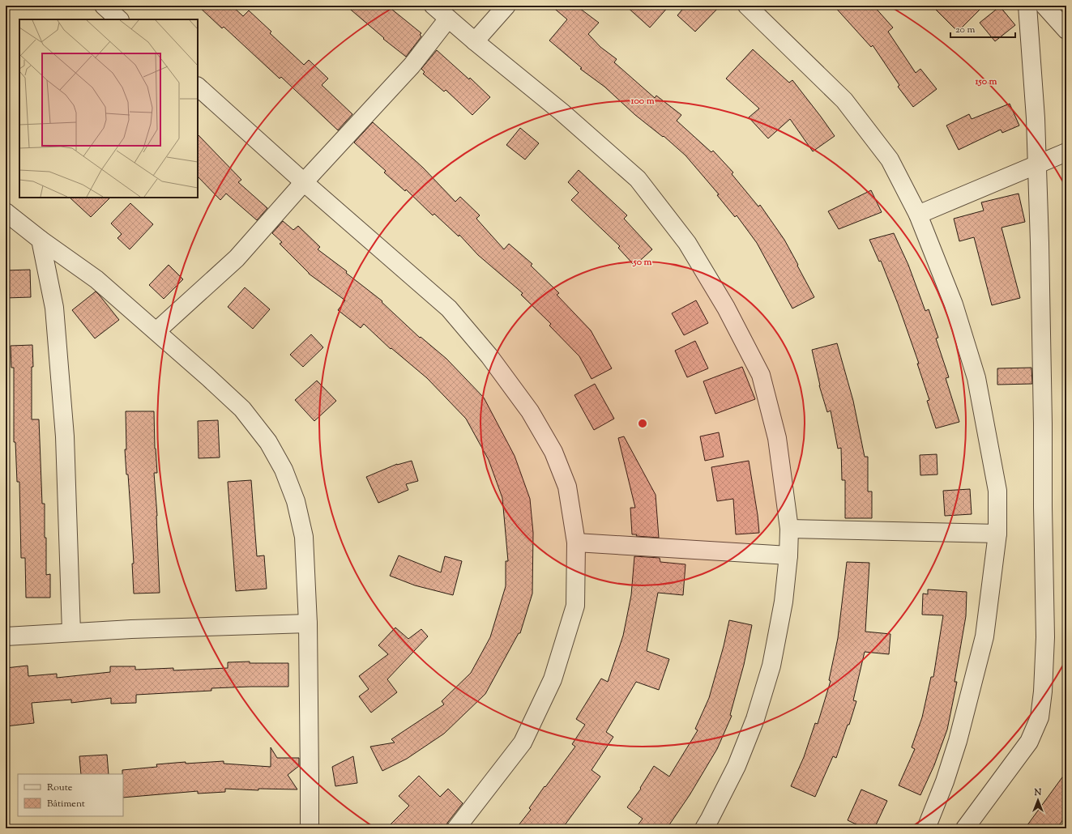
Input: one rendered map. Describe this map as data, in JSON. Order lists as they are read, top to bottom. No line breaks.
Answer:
{"legend":["Route","Bâtiment"],"scale_bar":"20 m","north":"top","rings":["150 m","100 m","50 m"]}
